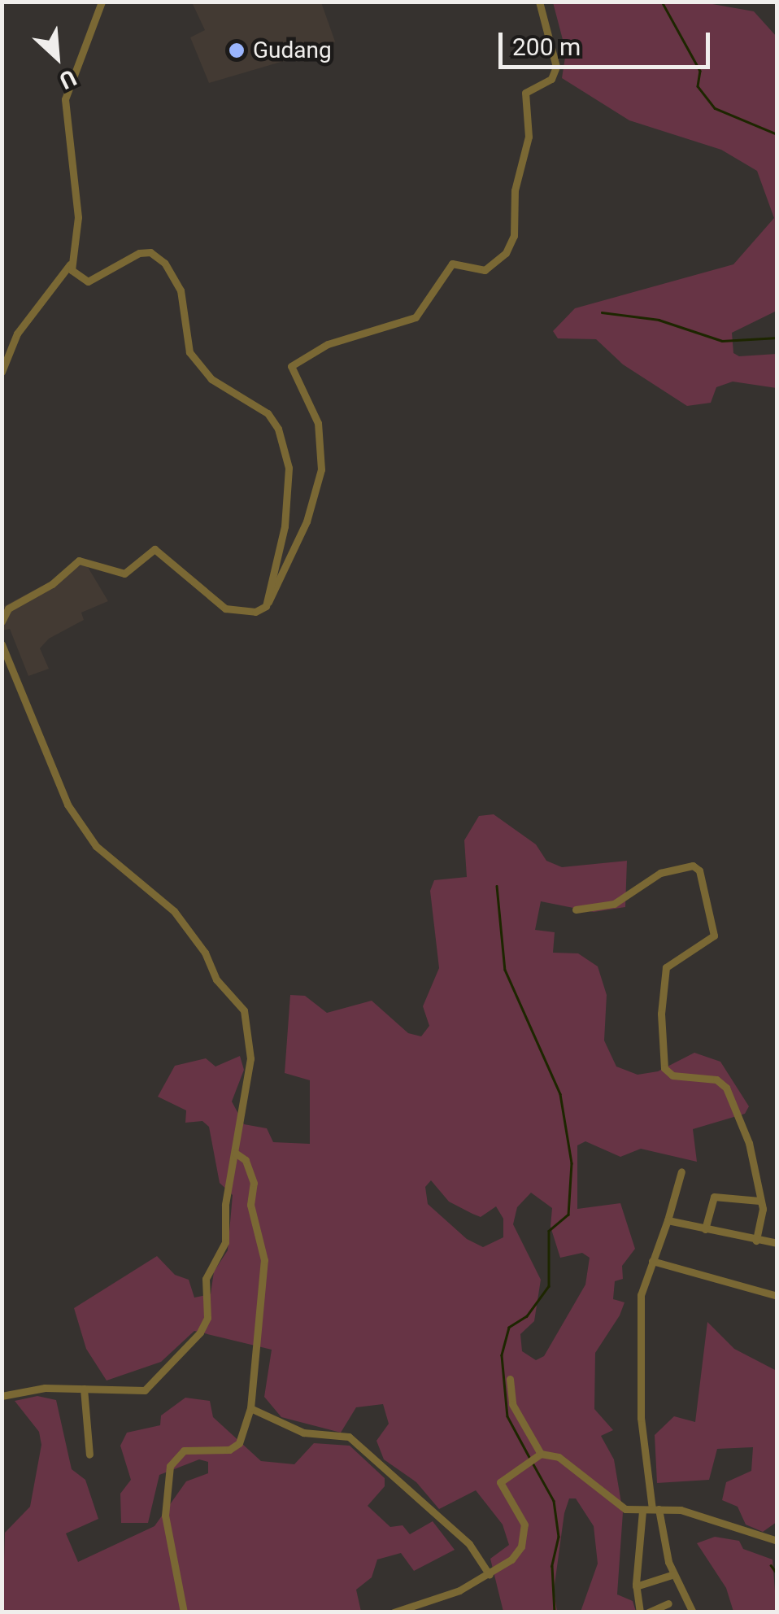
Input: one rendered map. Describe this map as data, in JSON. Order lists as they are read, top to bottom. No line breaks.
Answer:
{"places":["Gudang"],"scale_bar":"200 m","north":"bottom right"}
